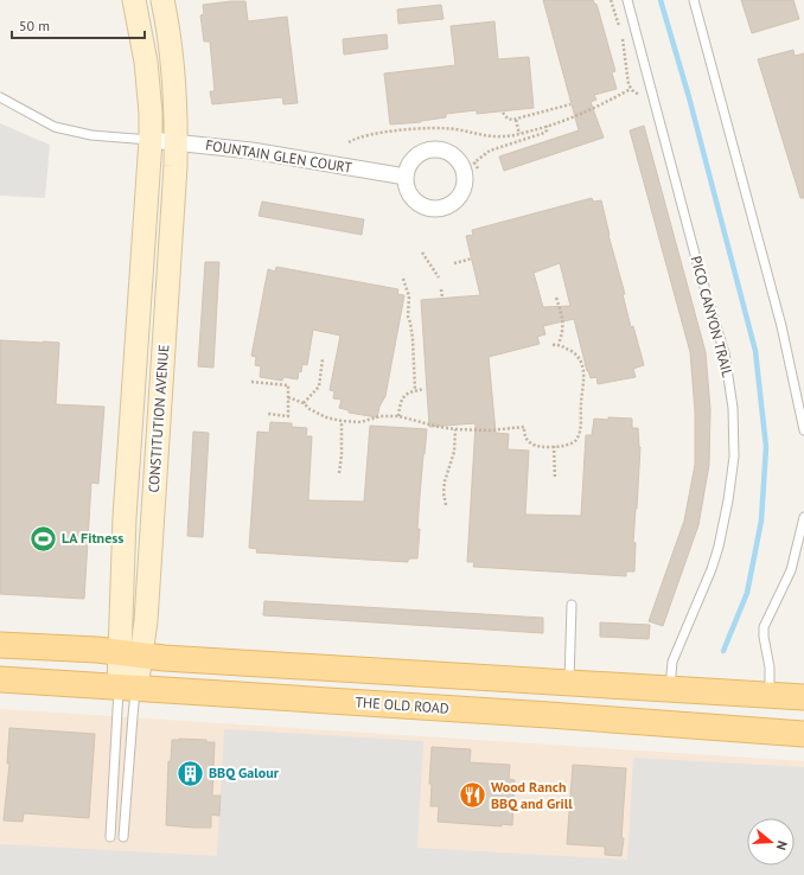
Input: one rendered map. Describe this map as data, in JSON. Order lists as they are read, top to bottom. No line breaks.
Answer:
{"streets":{"main road":["CONSTITUTION AVENUE","THE OLD ROAD"],"street":["FOUNTAIN GLEN COURT"],"lane":["PICO CANYON TRAIL"]},"crossings":[["FOUNTAIN GLEN COURT","CONSTITUTION AVENUE"],["CONSTITUTION AVENUE","THE OLD ROAD"]],"places":{"sports":["LA Fitness"],"building":["BBQ Galour"],"restaurant":["Wood Ranch BBQ and Grill"]},"scale_bar":"50 m","north":"right"}
